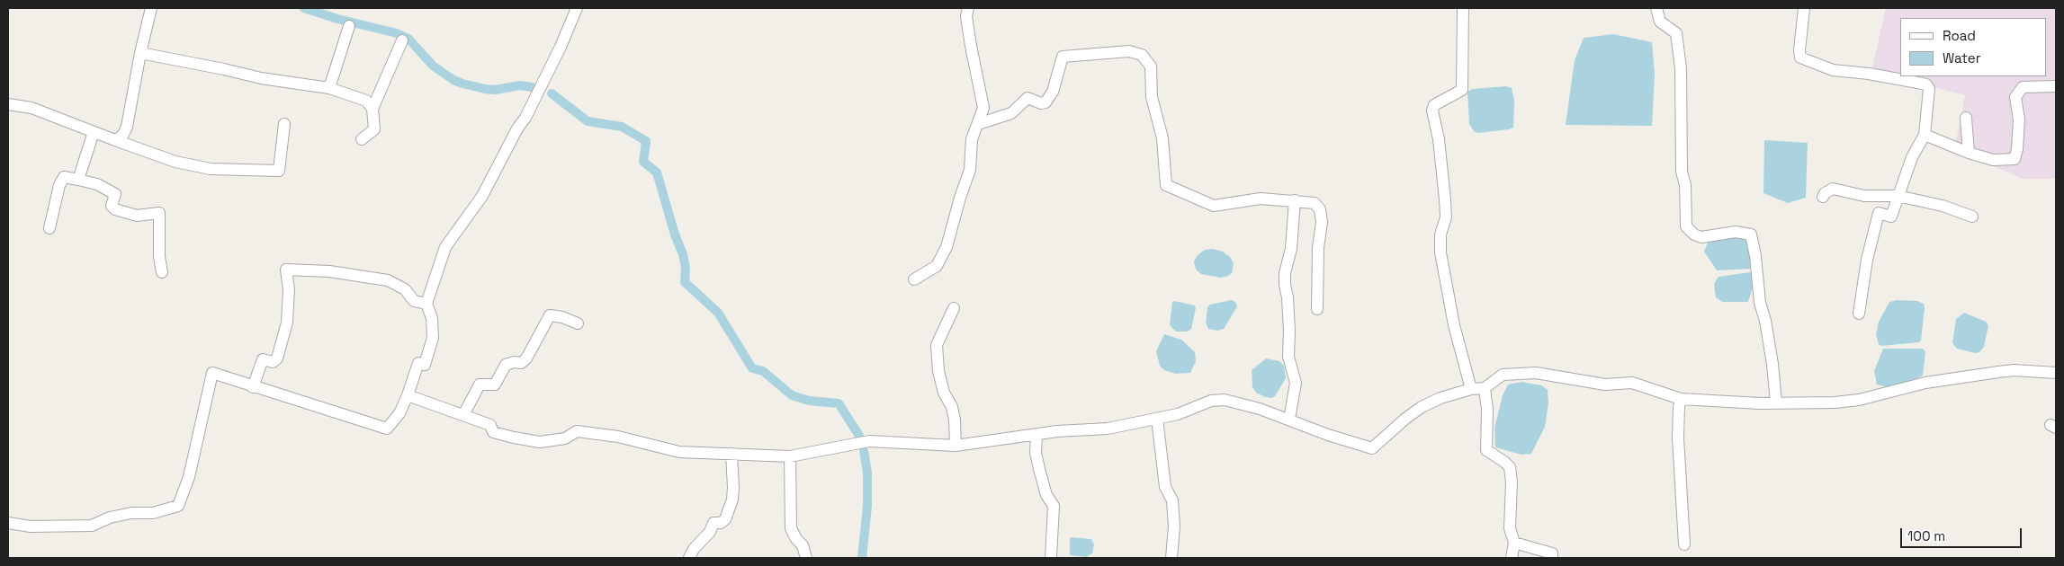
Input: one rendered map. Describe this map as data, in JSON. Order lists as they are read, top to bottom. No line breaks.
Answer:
{"legend":["Road","Water"],"scale_bar":"100 m"}
